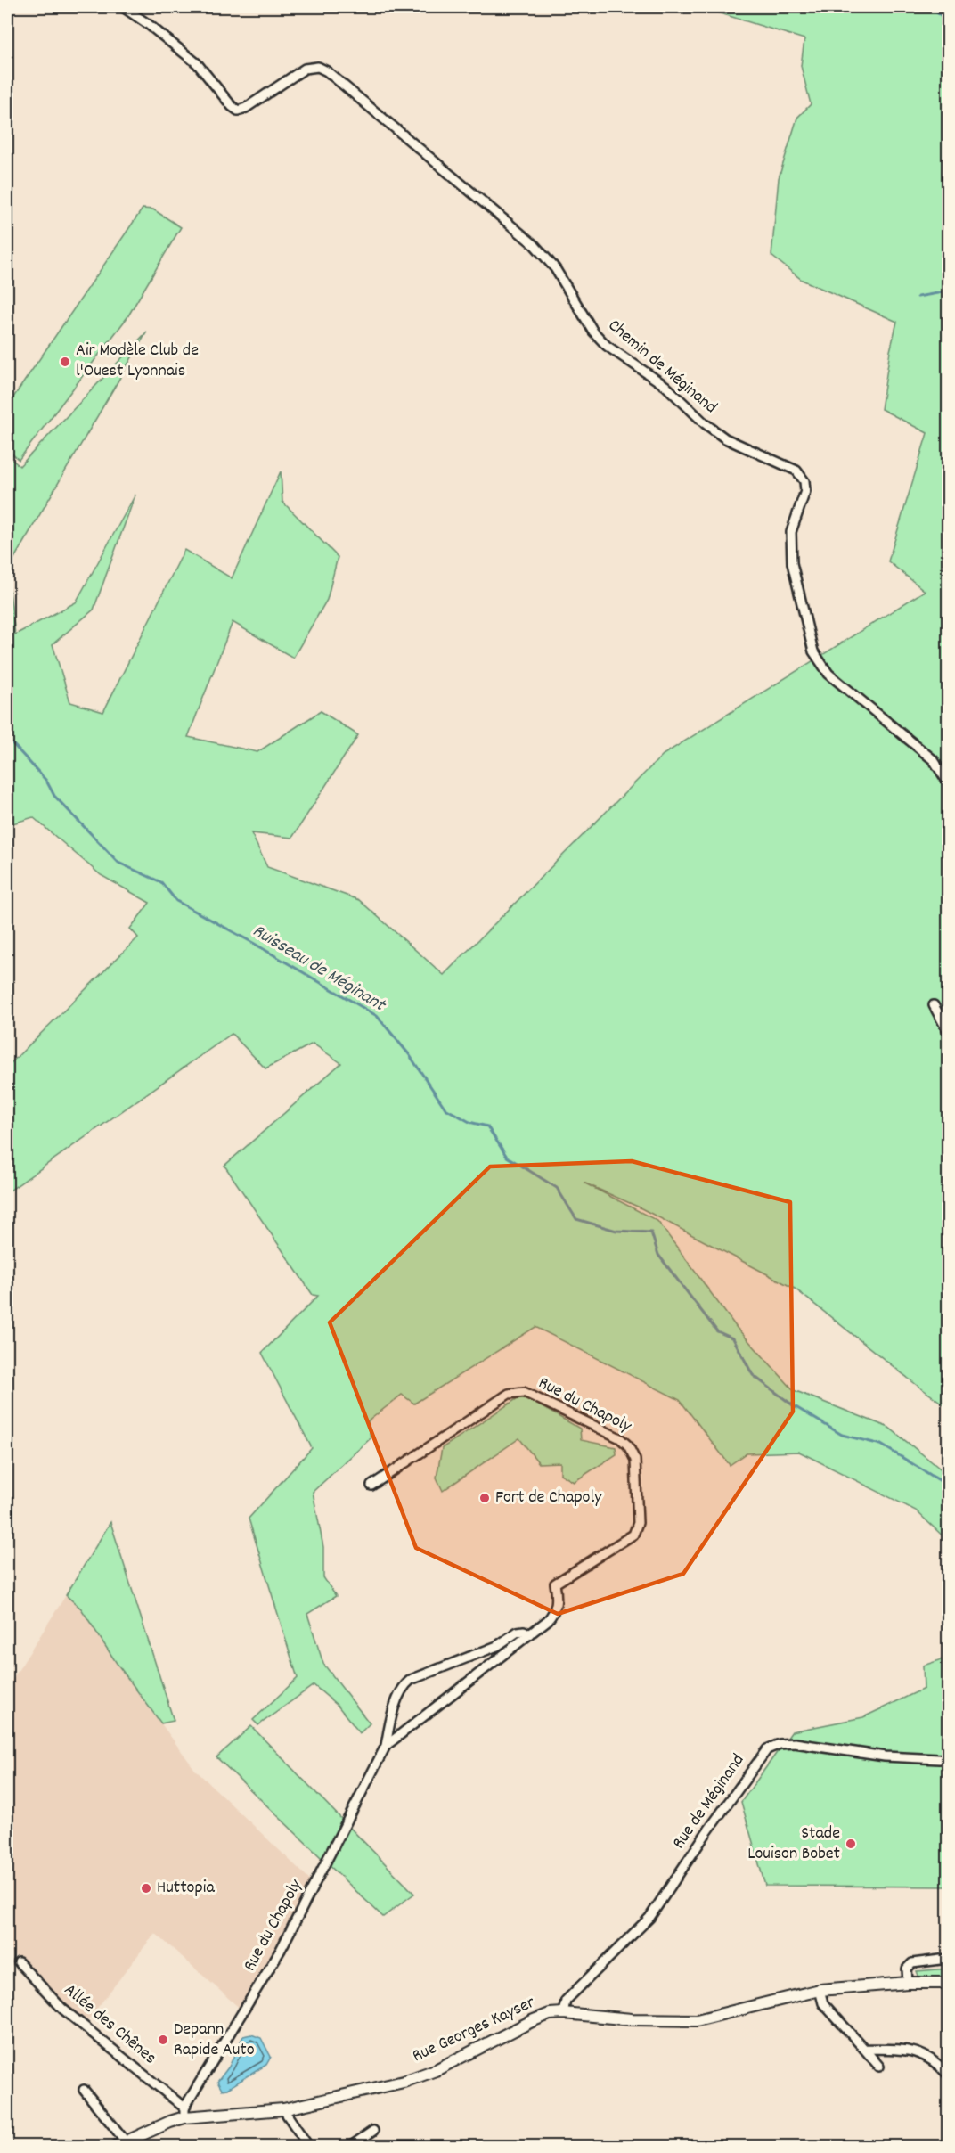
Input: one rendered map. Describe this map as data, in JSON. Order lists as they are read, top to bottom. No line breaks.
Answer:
{"streets":{"street":["Chemin de Méginand","Rue du Chapoly","Rue de Méginand","Allée des Chênes","Rue Georges Kayser"]},"crossings":[["Rue du Chapoly","Allée des Chênes"],["Rue du Chapoly","Rue Georges Kayser"],["Rue de Méginand","Rue Georges Kayser"],["Allée des Chênes","Rue Georges Kayser"]],"water":["Ruisseau de Méginant"],"places":["Air Modèle Club de l'Ouest Lyonnais","Fort de Chapoly","Stade Louison Bobet","Huttopia","Depann Rapide Auto"]}
